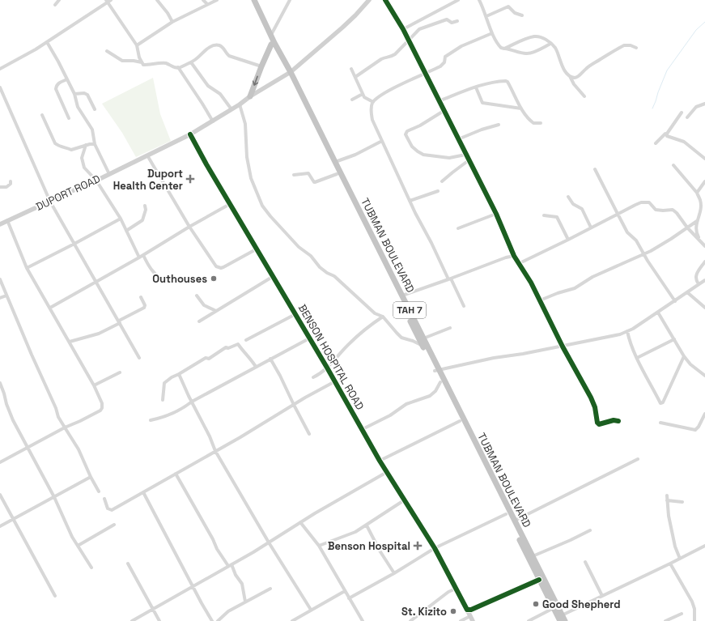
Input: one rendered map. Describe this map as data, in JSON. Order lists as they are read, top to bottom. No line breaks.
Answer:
{"streets":{"highway":["TUBMAN BOULEVARD","TAH 7"],"street":["DUPORT ROAD","BENSON HOSPITAL ROAD"]},"crossings":[["DUPORT ROAD","TUBMAN BOULEVARD"],["DUPORT ROAD","BENSON HOSPITAL ROAD"]],"places":{"health":["Duport Health Center","Benson Hospital"],"other":["Outhouses","Good Shepherd","St. Kizito"]}}
